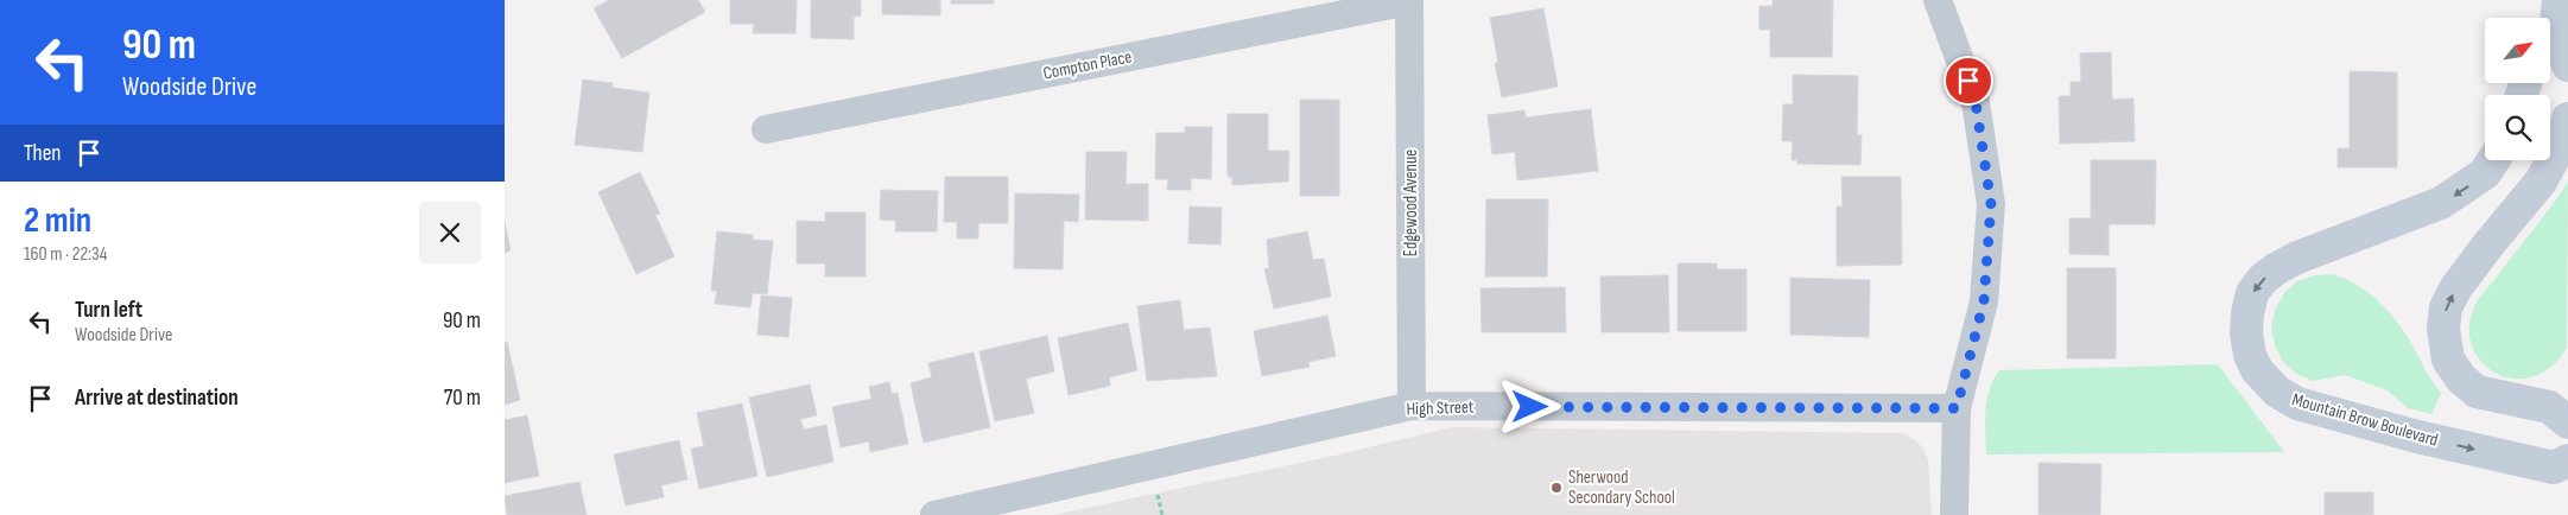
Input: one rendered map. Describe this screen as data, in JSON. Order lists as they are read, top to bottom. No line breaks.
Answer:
{"streets":{"main road":["Mountain Brow Boulevard"],"street":["Compton Place","Edgewood Avenue","High Street"]},"crossings":[["Compton Place","Edgewood Avenue"],["Edgewood Avenue","High Street"]],"places":["Sherwood Secondary School"],"north":"top right","page":{"turn":["90 m","Woodside Drive"],"then":"Then","heading":["2 min","160 m · 22:34"],"list":[{"name":"Turn left","note":"Woodside Drive","value":"90 m"},{"name":"Arrive at destination","value":"70 m"}]}}
